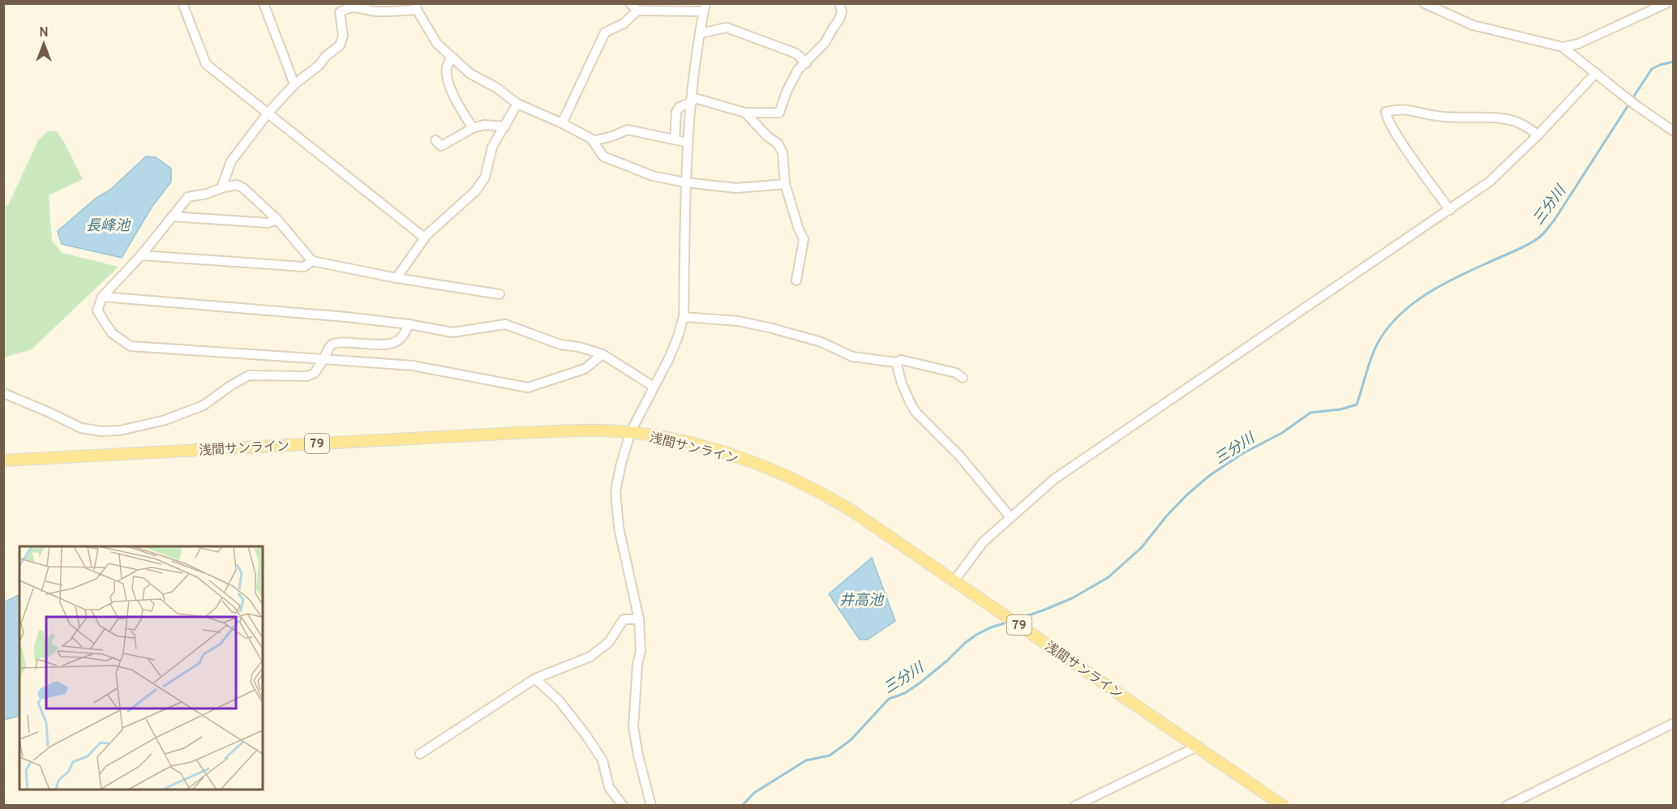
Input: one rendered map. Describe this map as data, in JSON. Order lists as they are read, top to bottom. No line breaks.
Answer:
{"streets":{"main road":["79","浅間サンライン"]},"water":["三分川","長峰池","井高池"],"north":"top"}
